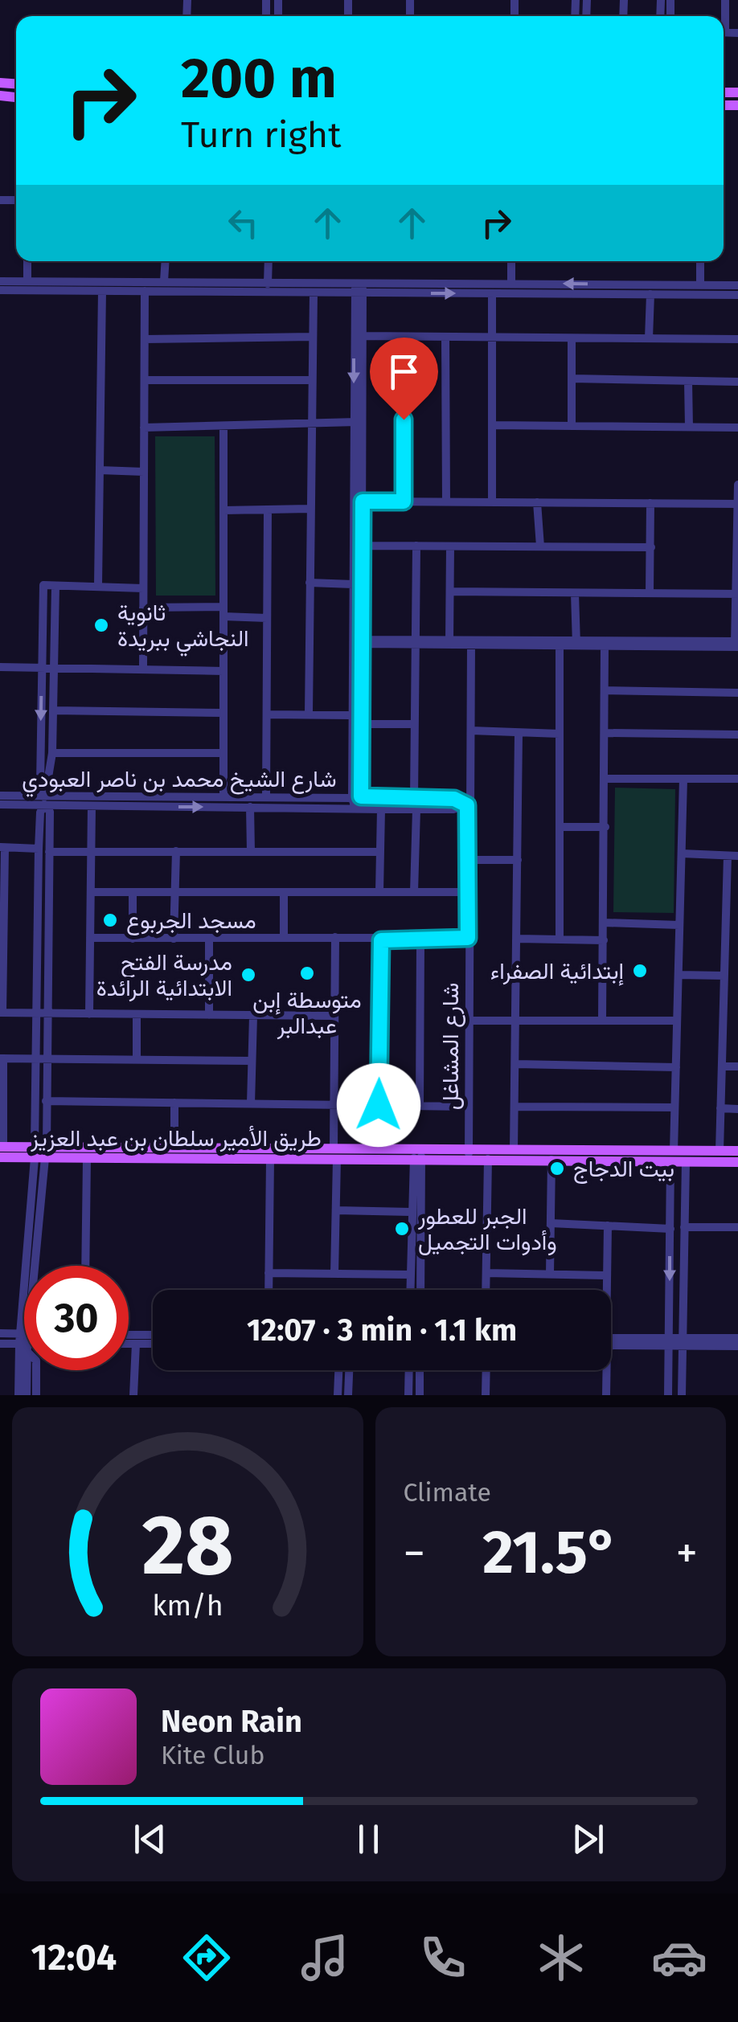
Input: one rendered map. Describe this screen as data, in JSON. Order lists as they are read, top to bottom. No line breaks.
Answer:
{"streets":{"main road":["طريق الأمير سلطان بن عبد العزيز"],"street":["شارع الشيخ محمد بن ناصر العبودي","شارع المشاغل"]},"crossings":[["شارع الشيخ محمد بن ناصر العبودي","شارع المشاغل"],["شارع المشاغل","طريق الأمير سلطان بن عبد العزيز"]],"places":["ثانوية النجاشي ببريدة","مسجد الجربوع","إبتدائية الصفراء","متوسطة إبن عبدالبر","مدرسة الفتح الابتدائية الرائدة","بيت الدجاج","الجبر للعطور وأدوات التجميل"],"page":{"turn":["200 m","Turn right"],"limit":"30","trip":"12:07 · 3 min · 1.1 km","tile":"Climate","heat":["−","21.5°","+"],"song":["Neon Rain","Kite Club"],"tabs":"12:04","gauge":["28","km/h"]}}
